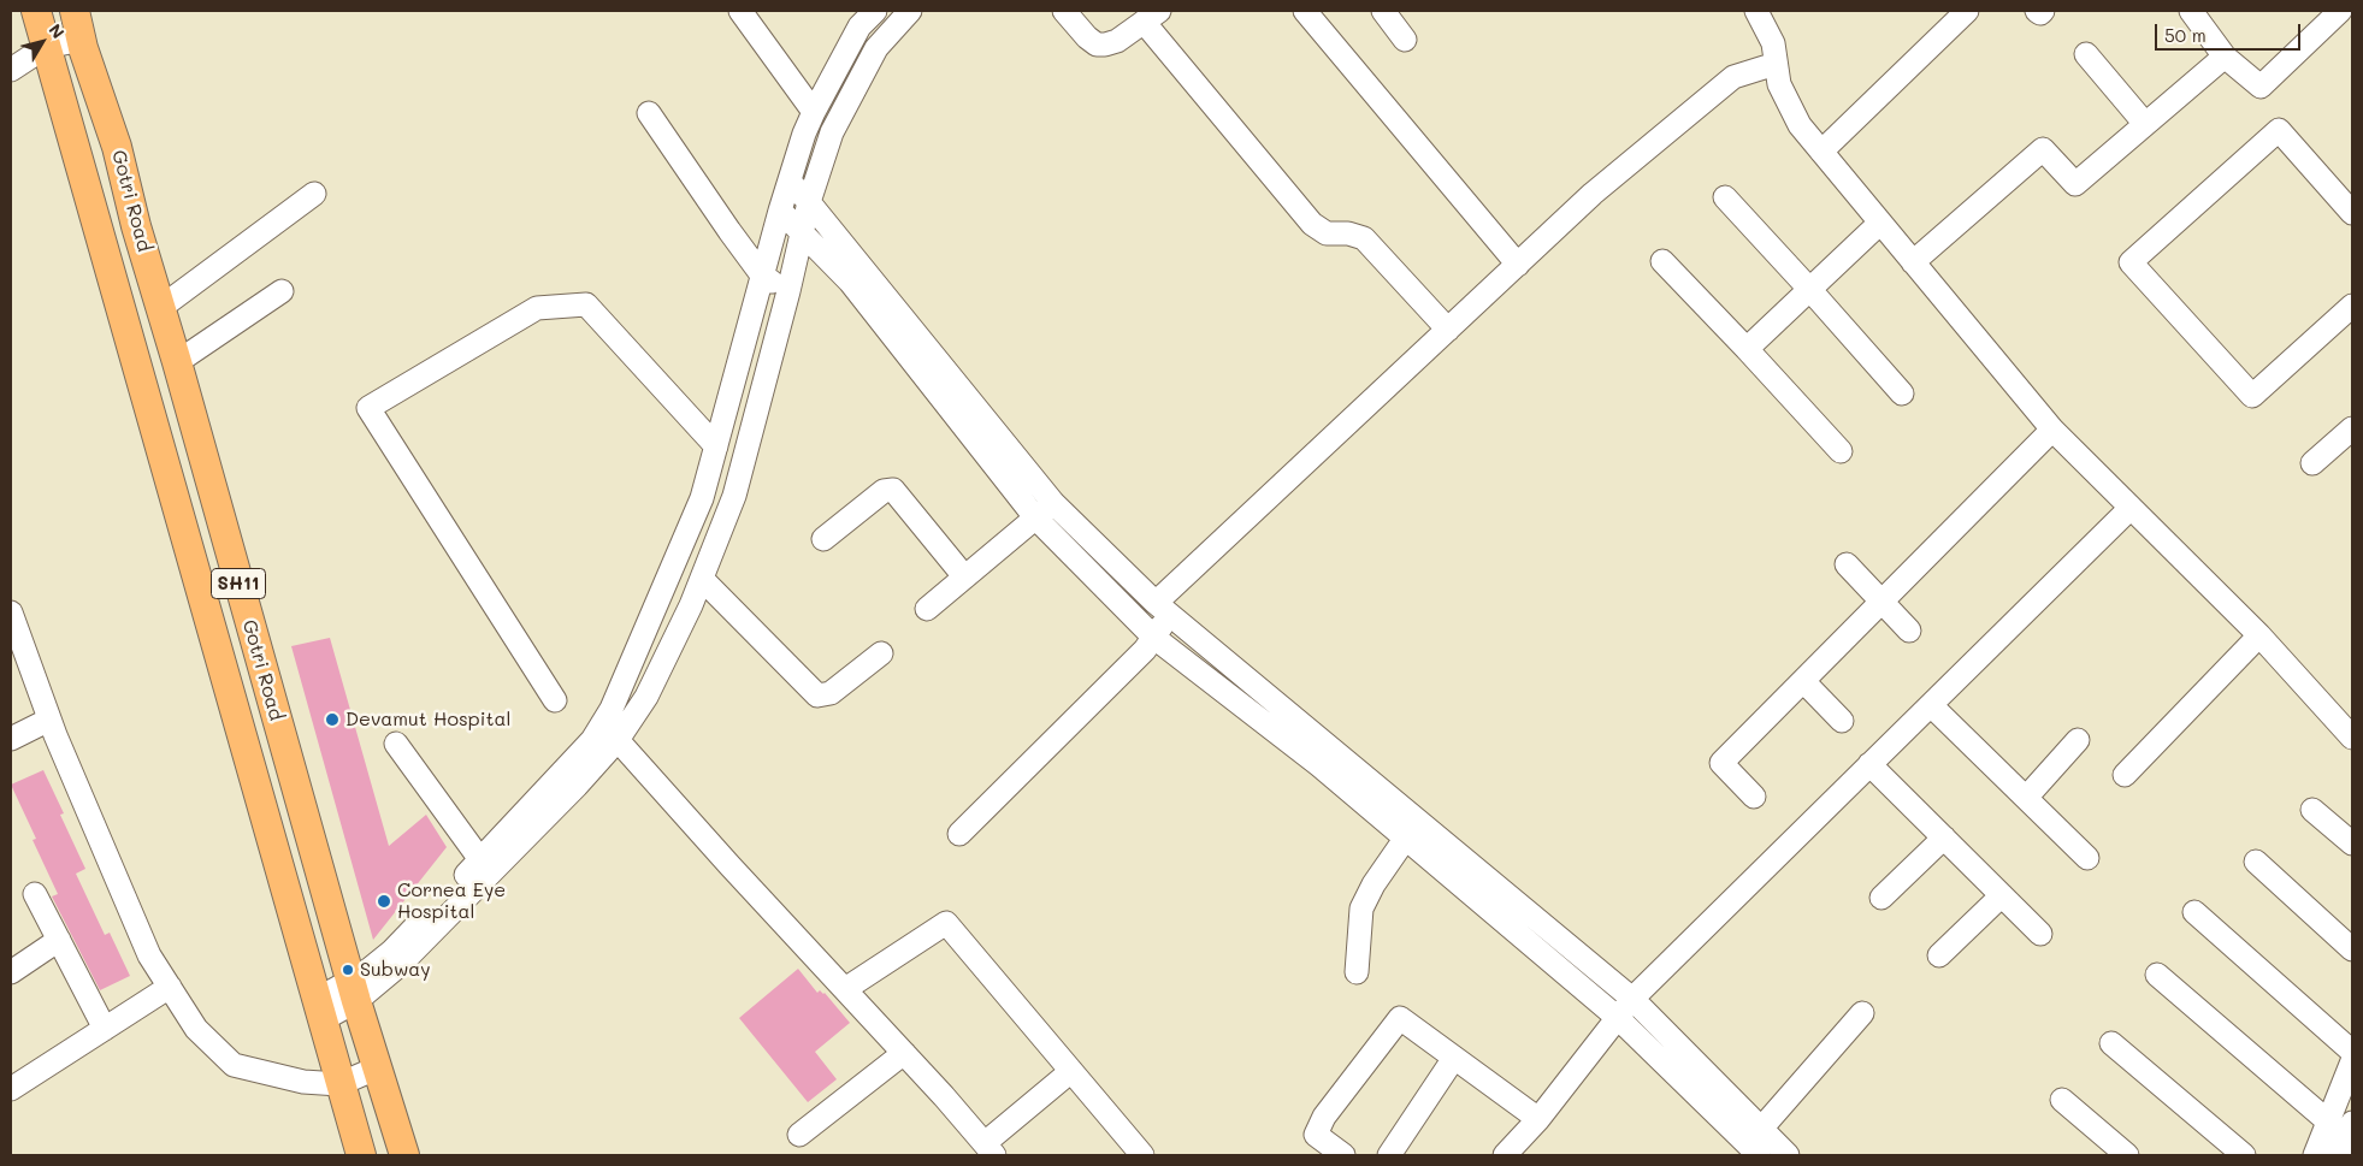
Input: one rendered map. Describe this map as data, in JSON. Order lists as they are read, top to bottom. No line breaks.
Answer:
{"streets":{"main road":["Gotri Road","SH11"]},"places":["Devamut Hospital","Cornea Eye Hospital","Subway"],"scale_bar":"50 m","north":"top right"}
